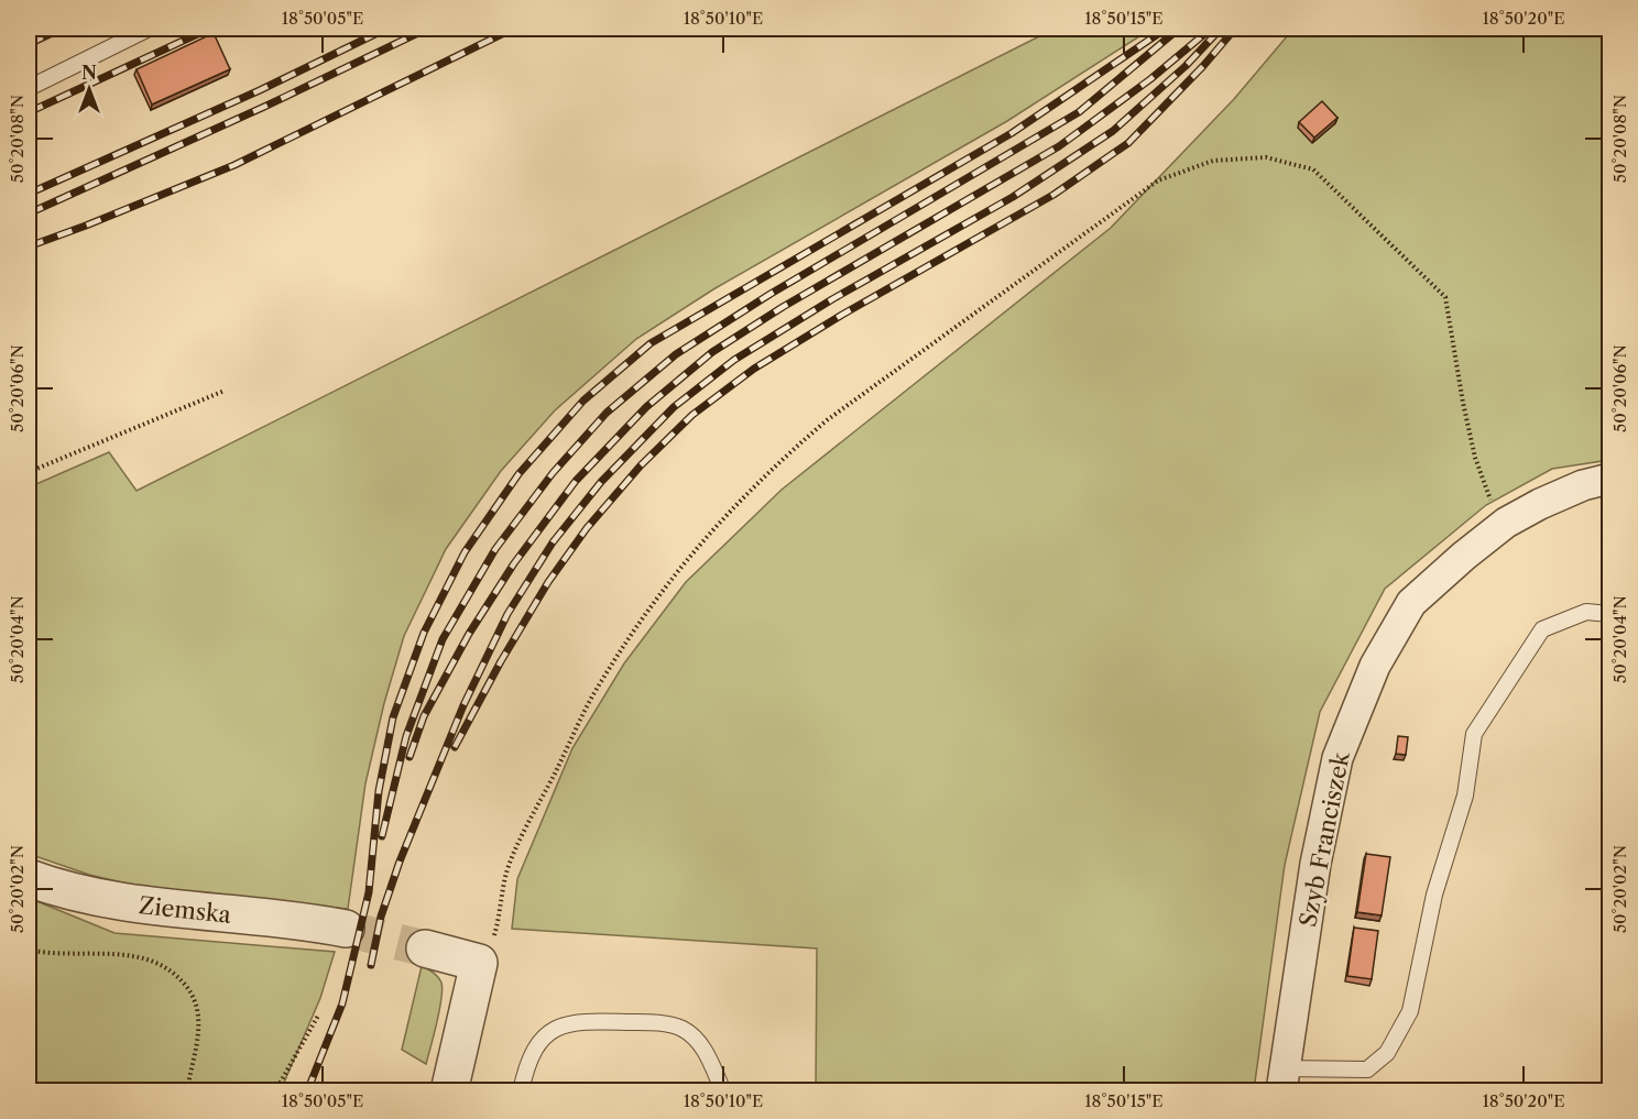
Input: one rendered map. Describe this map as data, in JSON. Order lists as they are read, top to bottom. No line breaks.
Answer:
{"streets":{"street":["Szyb Franciszek","Ziemska"]},"north":"top","coordinates":["18°50'05\"E","18°50'10\"E","18°50'15\"E","18°50'20\"E","50°20'08\"N","50°20'06\"N","50°20'04\"N","50°20'02\"N"]}
